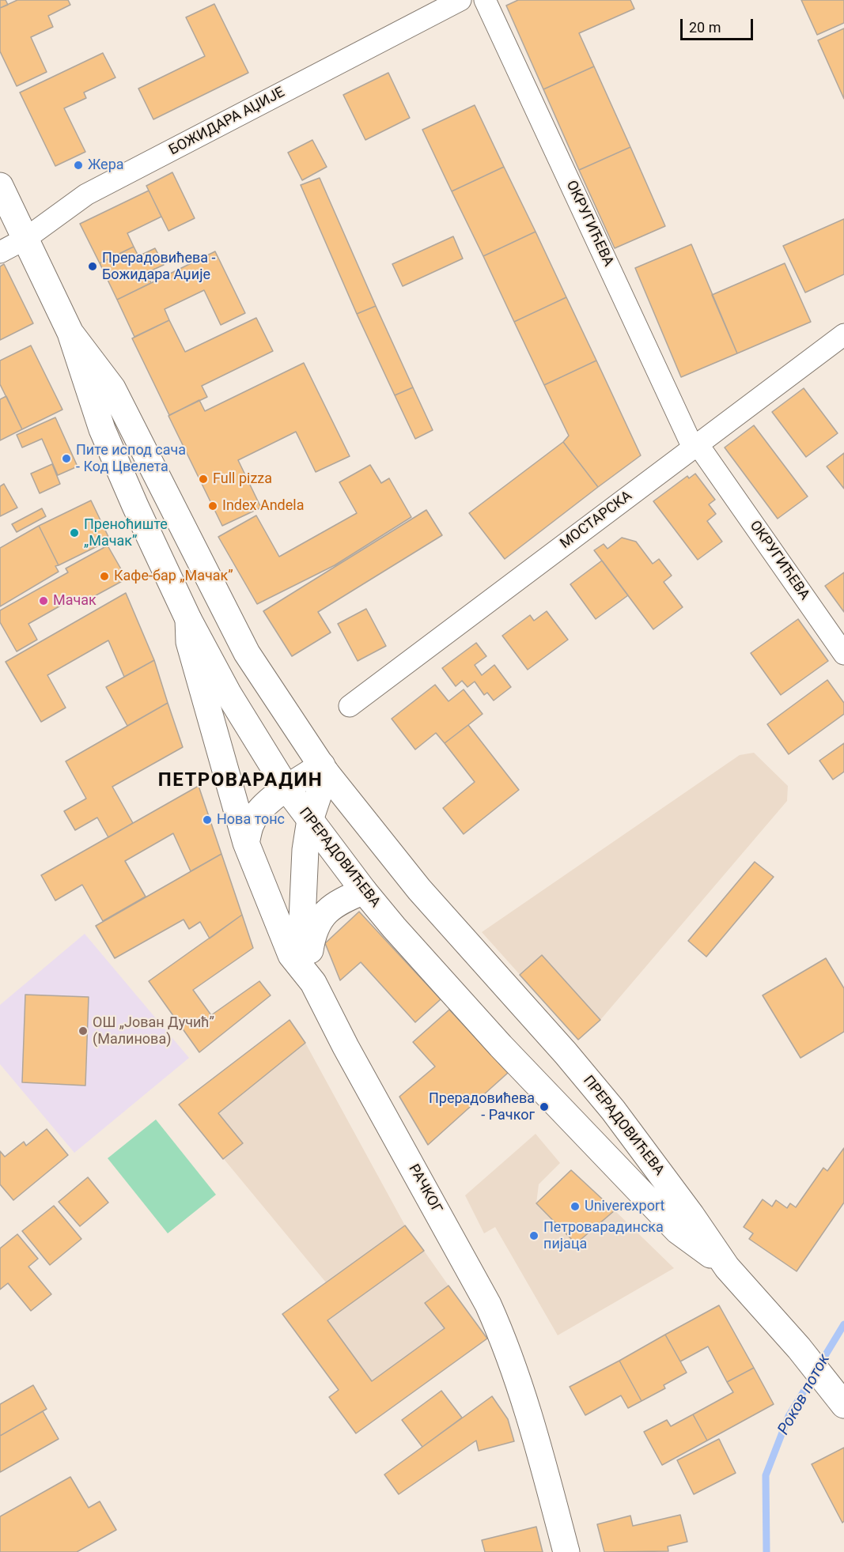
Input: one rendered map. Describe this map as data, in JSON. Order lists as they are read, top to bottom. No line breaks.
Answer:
{"streets":{"main road":["ПРЕРАДОВИЋЕВА","РАЧКОГ"],"street":["БОЖИДАРА АЏИЈЕ","ОКРУГИЋЕВА","МОСТАРСКА"]},"crossings":[["БОЖИДАРА АЏИЈЕ","ПРЕРАДОВИЋЕВА"],["ОКРУГИЋЕВА","МОСТАРСКА"],["ПРЕРАДОВИЋЕВА","РАЧКОГ"]],"districts":["ПЕТРОВАРАДИН"],"water":["Роков поток"],"places":["Жера","Прерадовићева - Божидара Аџије","Пите испод сача - Код Цвелета","Full pizza","Index Andela","Преноћиште „Мачак”","Кафе-бар „Мачак”","Мачак","Нова тонс","ОШ „Јован Дучић” (Малинова)","Прерадовићева - Рачког","Univerexport","Петроварадинска пијаца"],"scale_bar":"20 m"}
